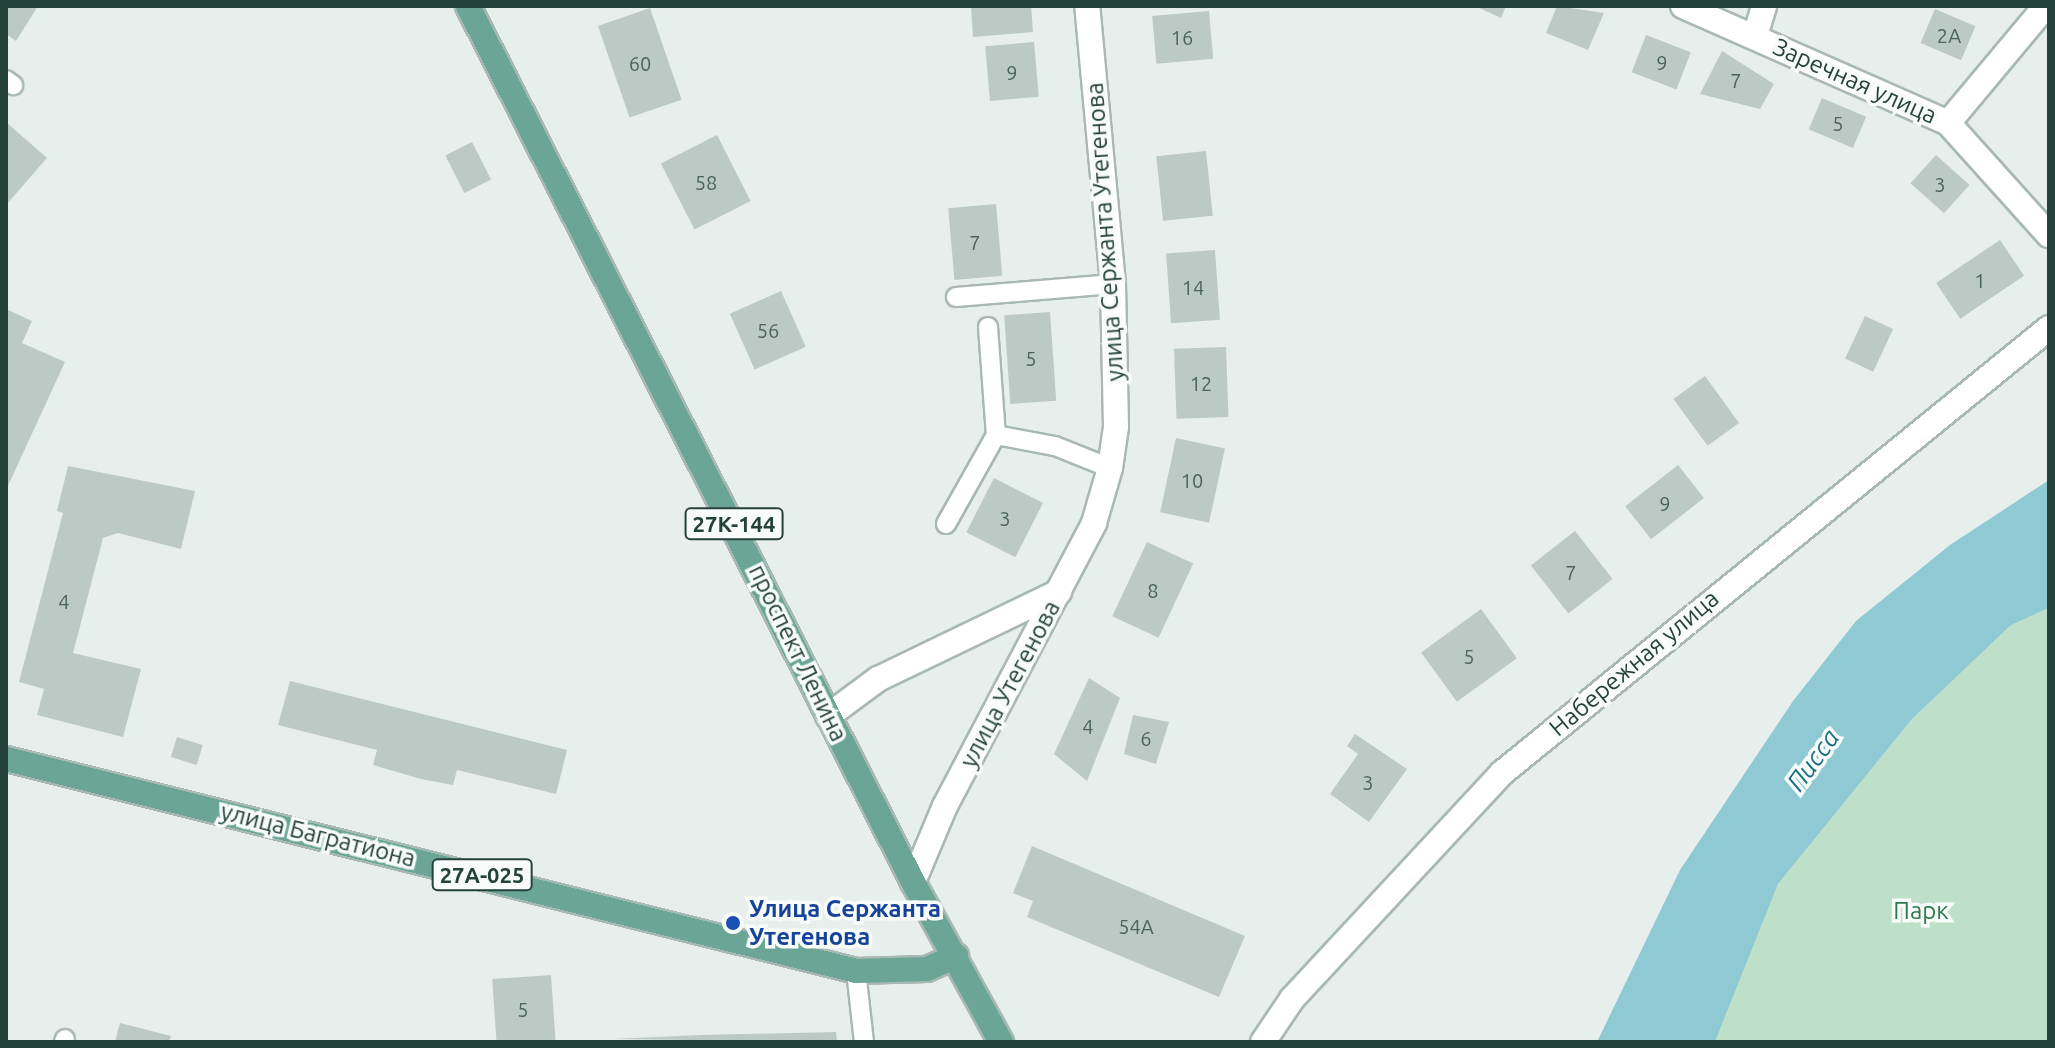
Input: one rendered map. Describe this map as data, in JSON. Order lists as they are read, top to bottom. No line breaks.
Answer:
{"streets":{"main road":["27К-144","проспект Ленина","улица Багратиона","27А-025"],"street":["Заречная улица","улица Сержанта Утегенова","Набережная улица","улица Утегенова"]},"crossings":[["улица Сержанта Утегенова","улица Утегенова"],["проспект Ленина","улица Утегенова"],["проспект Ленина","улица Багратиона"]],"water":["Писса"],"parks":["Парк"],"places":["Улица Сержанта Утегенова"],"house_numbers":["2А","16","9","60","9","7","5","58","3","7","1","14","56","5","12","10","9","3","7","8","4","5","4","6","3","54А","5"]}
